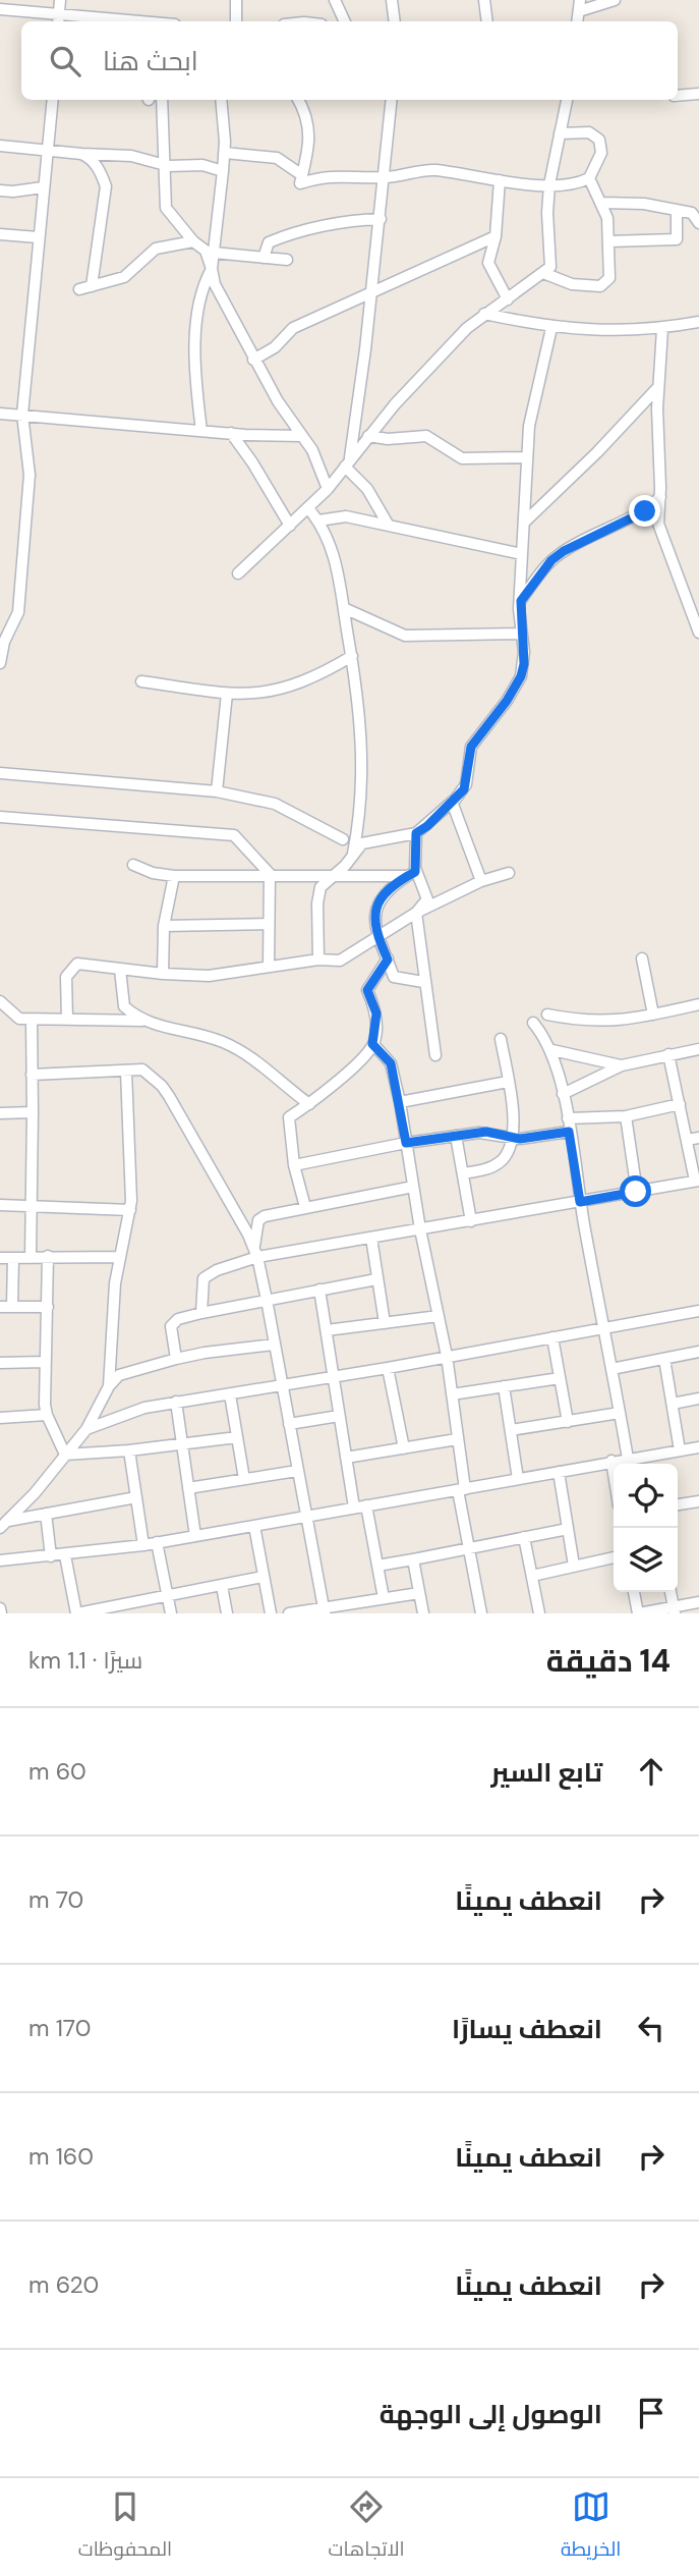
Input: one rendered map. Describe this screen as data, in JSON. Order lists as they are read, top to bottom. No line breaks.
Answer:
{"page":{"search":"ابحث هنا","heading":["14 دقيقة","سيرًا · 1.1 km"],"list":[["تابع السير","60 m"],["انعطف يمينًا","70 m"],["انعطف يسارًا","170 m"],["انعطف يمينًا","160 m"],["انعطف يمينًا","620 m"],"الوصول إلى الوجهة"],"nav":["الخريطة","الاتجاهات","المحفوظات"]}}
